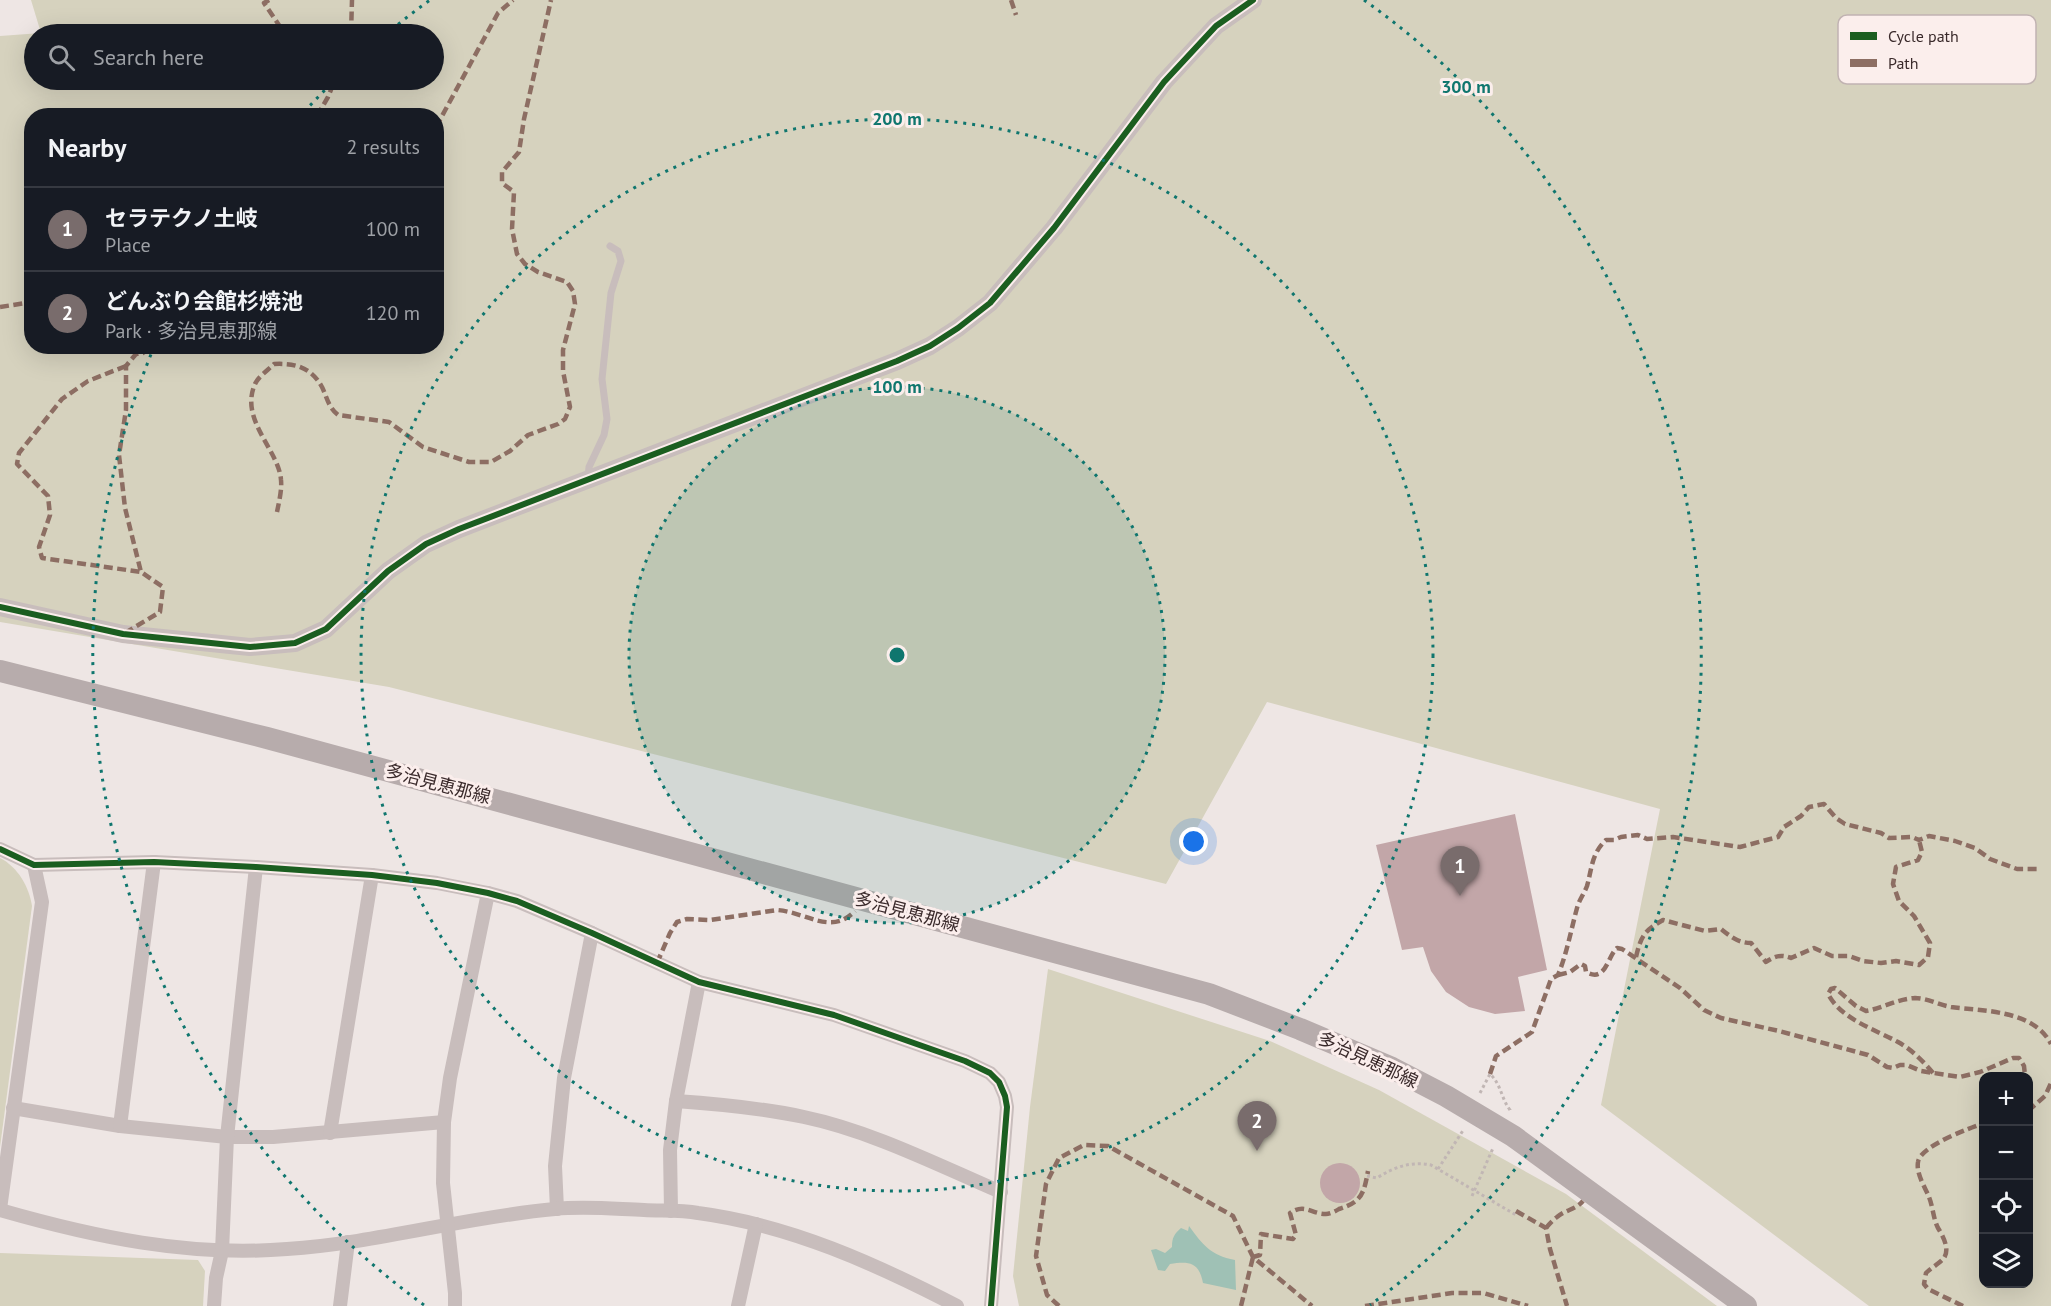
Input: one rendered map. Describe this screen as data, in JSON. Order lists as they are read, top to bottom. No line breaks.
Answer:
{"streets":{"main road":["多治見恵那線"]},"legend":["Cycle path","Path"],"page":{"search":"Search here","heading":["Nearby","2 results"],"list":[{"mark":"1","name":"セラテクノ土岐","note":"Place","value":"100 m"},{"mark":"2","name":"どんぶり会館杉焼池","note":"Park · 多治見恵那線","value":"120 m"}],"pins":["1","2"],"map_buttons":["+","−"]},"rings":["300 m","200 m","100 m"]}
